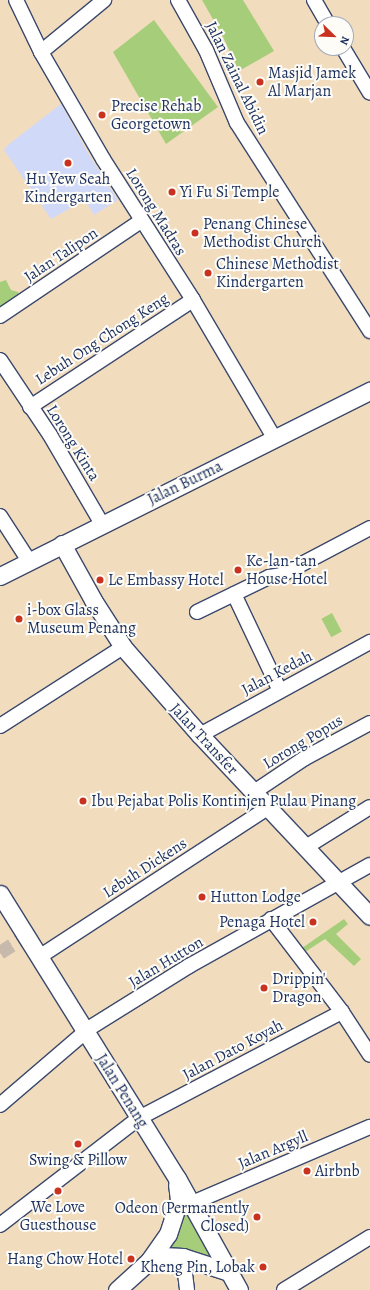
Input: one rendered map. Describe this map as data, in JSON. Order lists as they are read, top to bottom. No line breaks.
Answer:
{"streets":{"main road":["Jalan Burma","Jalan Transfer","Jalan Penang"],"street":["Jalan Zainal Abidin","Lorong Madras","Jalan Talipon","Lebuh Ong Chong Keng","Lorong Kinta","Jalan Kedah","Lorong Popus","Lebuh Dickens","Jalan Hutton","Jalan Dato Koyah","Jalan Argyll"]},"crossings":[["Lorong Madras","Jalan Talipon"],["Lorong Madras","Lebuh Ong Chong Keng"],["Lorong Madras","Jalan Burma"],["Lebuh Ong Chong Keng","Lorong Kinta"],["Lorong Kinta","Jalan Burma"],["Jalan Burma","Jalan Transfer"],["Jalan Kedah","Jalan Transfer"],["Jalan Transfer","Lorong Popus"],["Jalan Transfer","Lebuh Dickens"],["Jalan Transfer","Jalan Hutton"],["Lebuh Dickens","Jalan Penang"],["Jalan Hutton","Jalan Penang"],["Jalan Dato Koyah","Jalan Penang"],["Jalan Penang","Jalan Argyll"]],"places":["Masjid Jamek Al Marjan","Precise Rehab Georgetown","Hu Yew Seah Kindergarten","Yi Fu Si Temple","Penang Chinese Methodist Church","Chinese Methodist Kindergarten","Ke-lan-tan House Hotel","Le Embassy Hotel","i-box Glass Museum Penang","Ibu Pejabat Polis Kontinjen Pulau Pinang","Hutton Lodge","Penaga Hotel","Drippin' Dragon","Swing & Pillow","Airbnb","We Love Guesthouse","Odeon (Permanently Closed)","Hang Chow Hotel","Kheng Pin, Lobak"],"north":"bottom right"}
